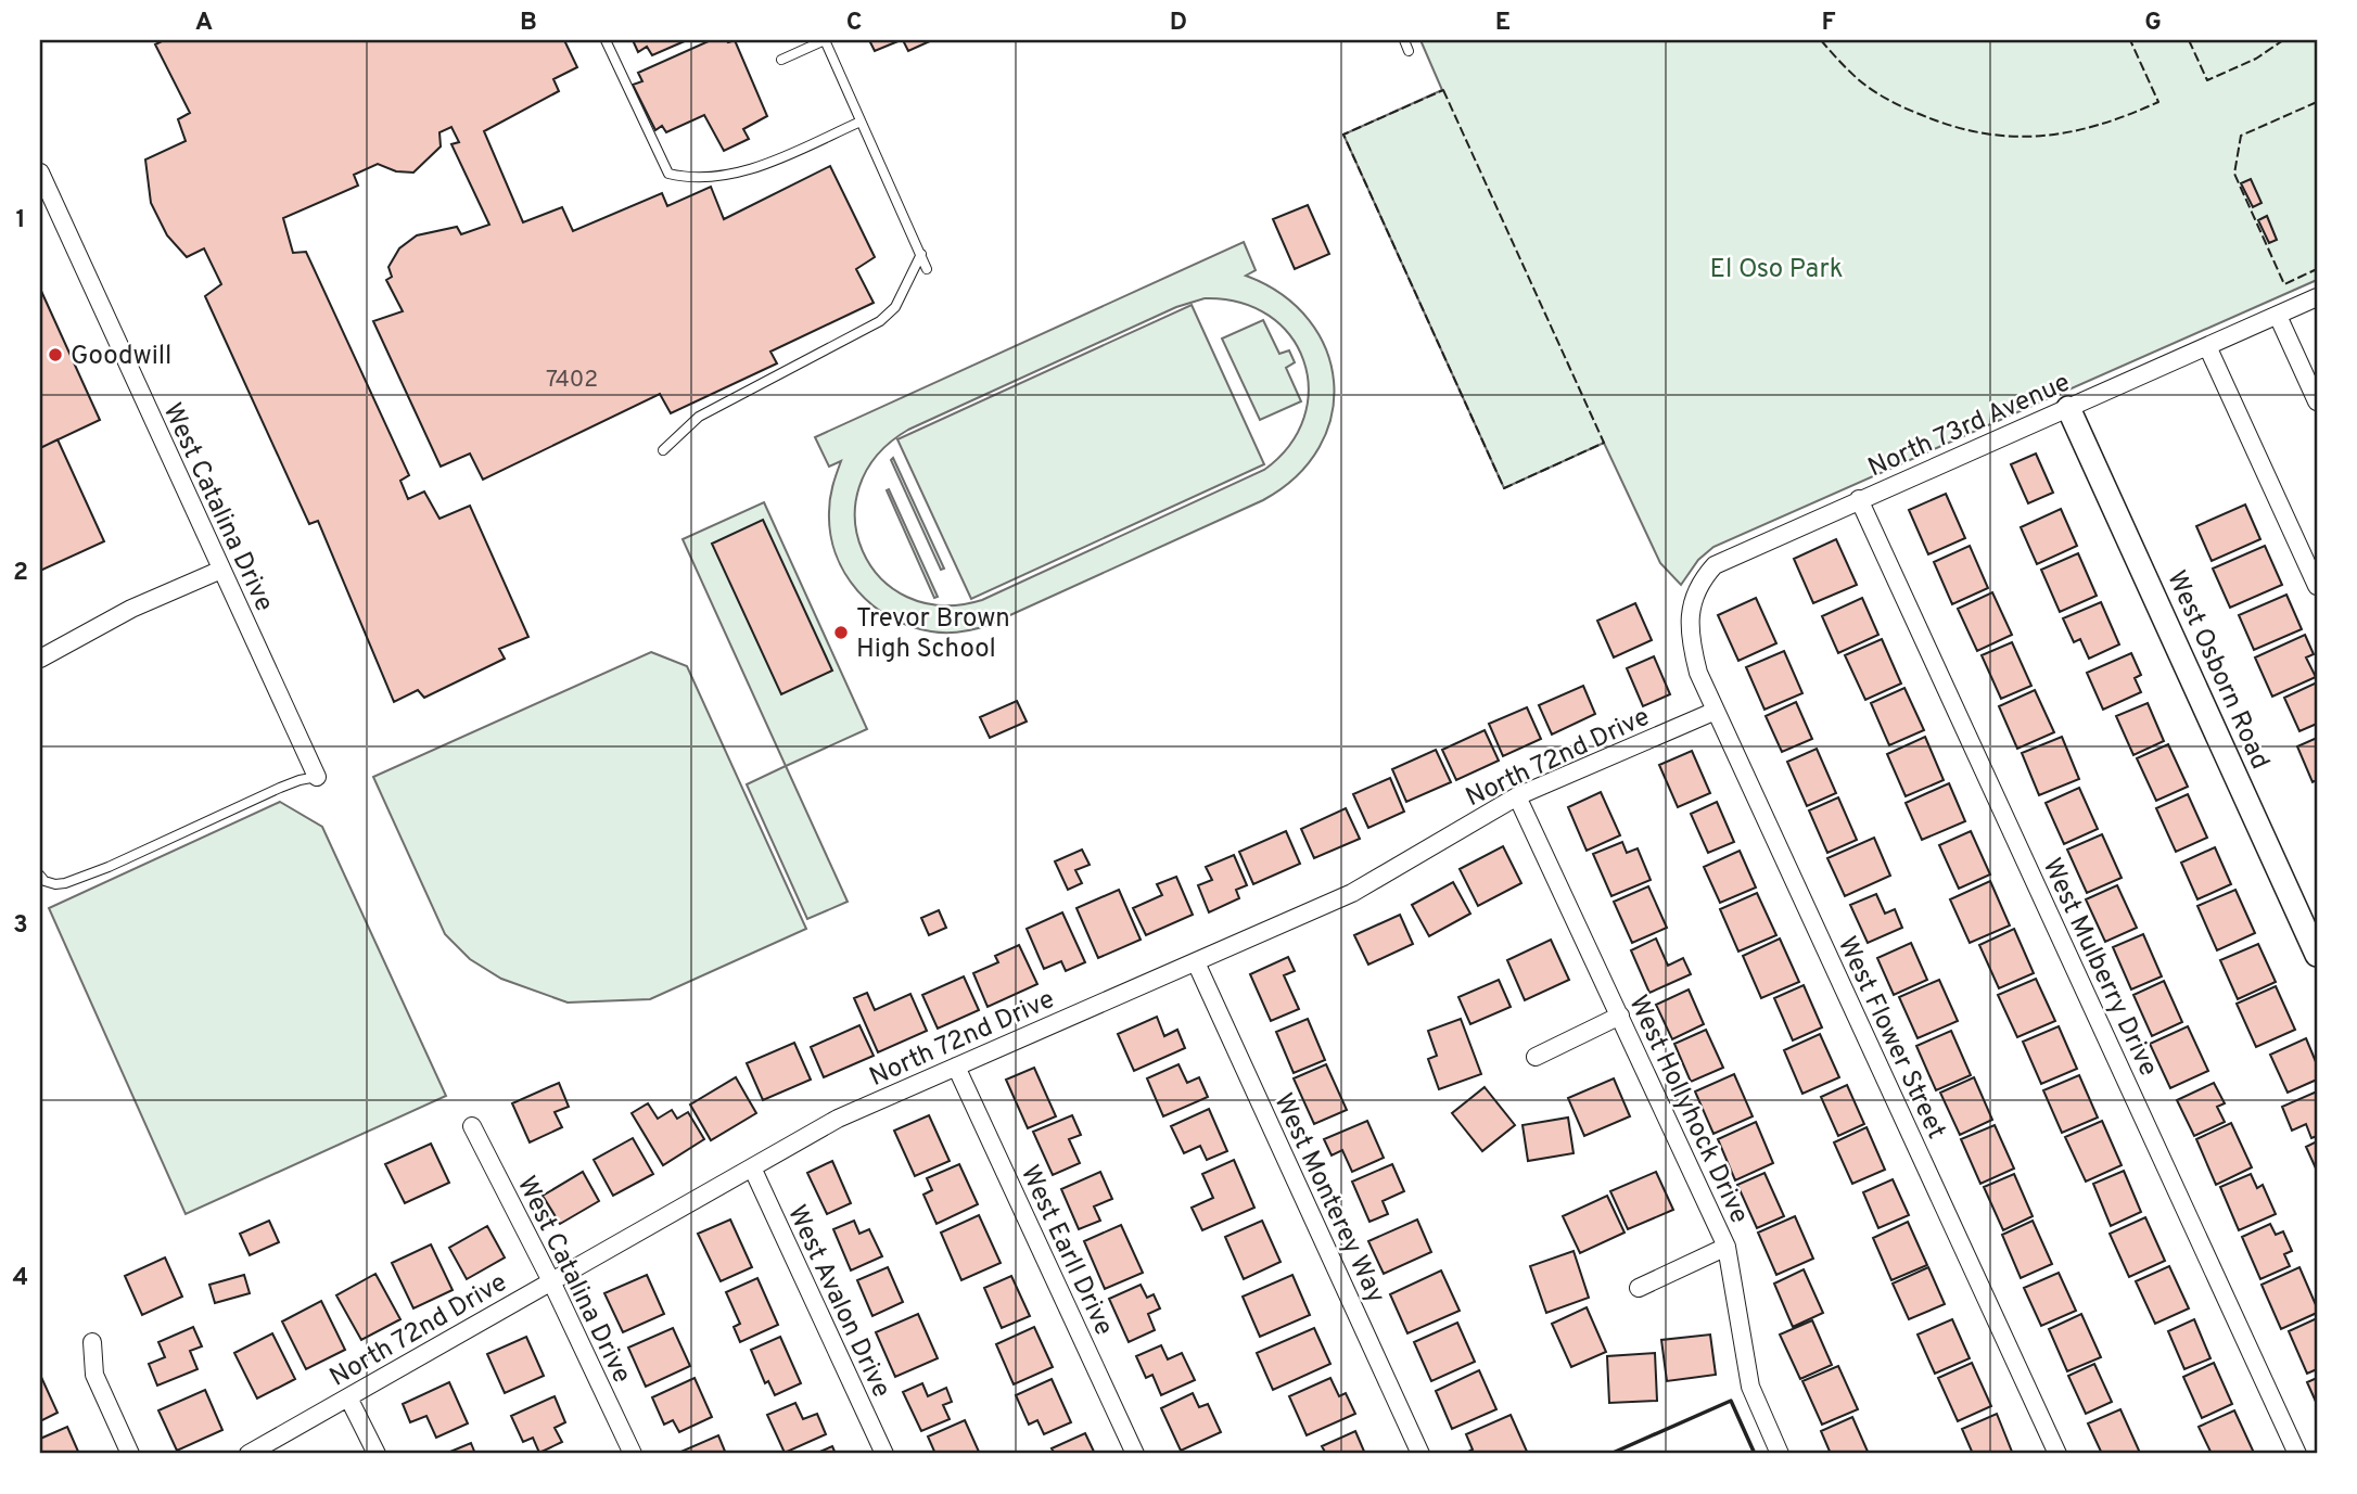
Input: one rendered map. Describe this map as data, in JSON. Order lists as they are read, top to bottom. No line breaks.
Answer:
{"streets":{"street":["North 73rd Avenue","West Catalina Drive","West Osborn Road","North 72nd Drive","West Mulberry Drive","West Flower Street","West Hollyhock Drive","West Monterey Way","West Earll Drive","West Avalon Drive"]},"crossings":[["North 73rd Avenue","West Osborn Road"],["North 73rd Avenue","West Mulberry Drive"],["North 73rd Avenue","West Flower Street"],["West Catalina Drive","North 72nd Drive"],["North 72nd Drive","West Flower Street"],["North 72nd Drive","West Hollyhock Drive"],["North 72nd Drive","West Monterey Way"],["North 72nd Drive","West Earll Drive"],["North 72nd Drive","West Avalon Drive"]],"parks":["El Oso Park"],"places":["Goodwill","Trevor Brown High School"],"house_numbers":["7402"],"grid":{"columns":["A","B","C","D","E","F","G"],"rows":["1","2","3","4"]}}
